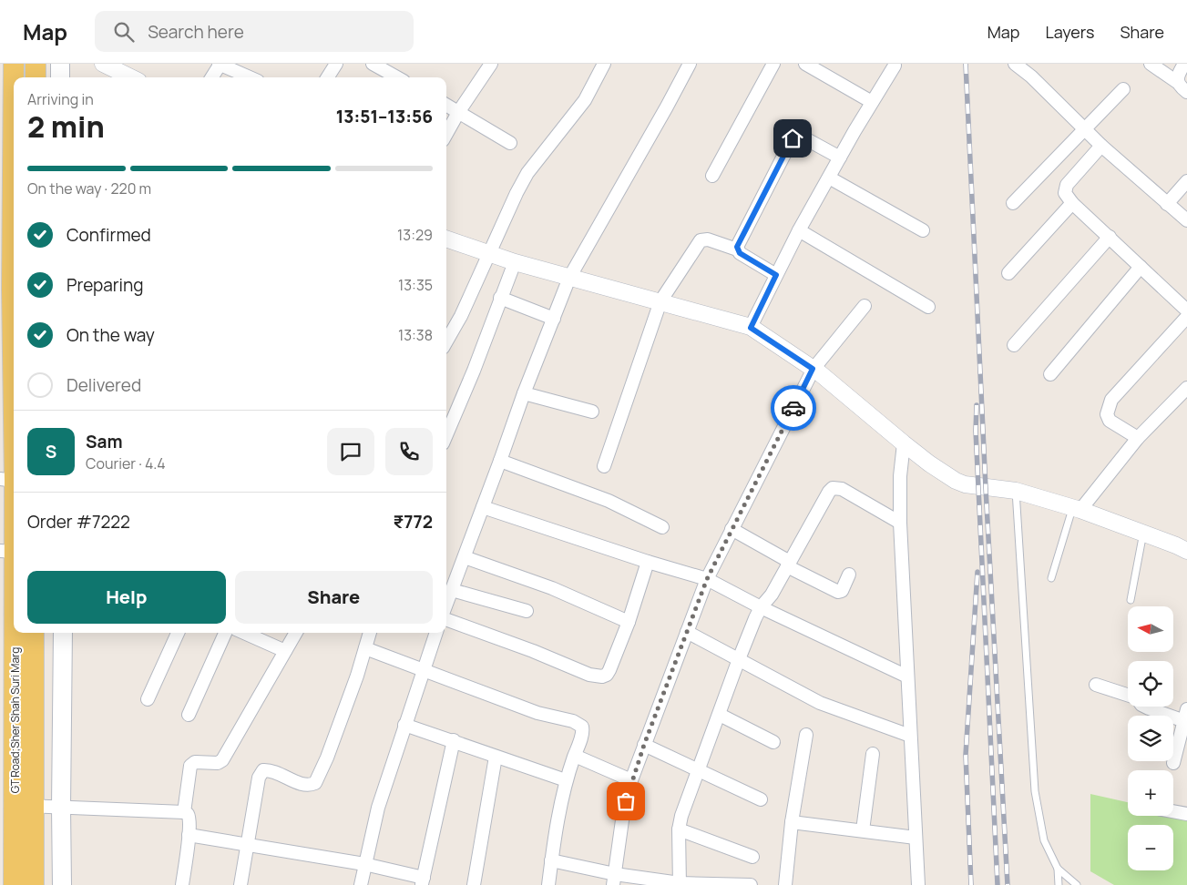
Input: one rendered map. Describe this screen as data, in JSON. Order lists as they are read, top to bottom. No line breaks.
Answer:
{"streets":{"main road":["GT Road;Sher Shah Suri Marg"]},"north":"left","page":{"header":"Map","search":"Search here","nav":["Map","Layers","Share"],"heading":["2 min","Arriving in","13:51–13:56"],"panel":["Sam","Courier · 4.4","Order #7222","₹772"],"bar":"On the way · 220 m","list":[["Confirmed","13:29"],["Preparing","13:35"],["On the way","13:38"],"Delivered"],"round":"S","buttons":["Help","Share"],"map_buttons":["+","−"]}}
